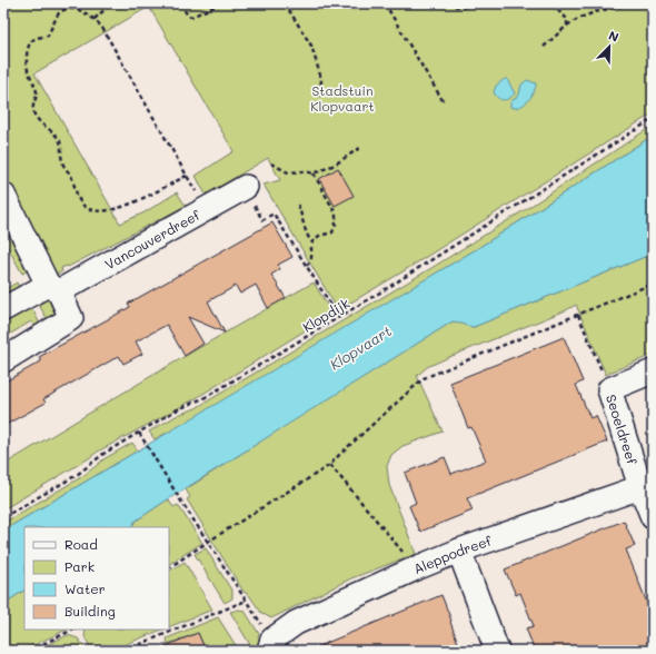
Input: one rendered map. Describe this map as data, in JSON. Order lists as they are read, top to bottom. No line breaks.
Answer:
{"streets":{"street":["Vancouverdreef","Seoeldreef","Aleppodreef"],"path":["Klopdijk"]},"crossings":[["Seoeldreef","Aleppodreef"]],"water":["Klopvaart"],"parks":["Stadstuin Klopvaart"],"legend":["Road","Park","Water","Building"],"north":"top right"}
